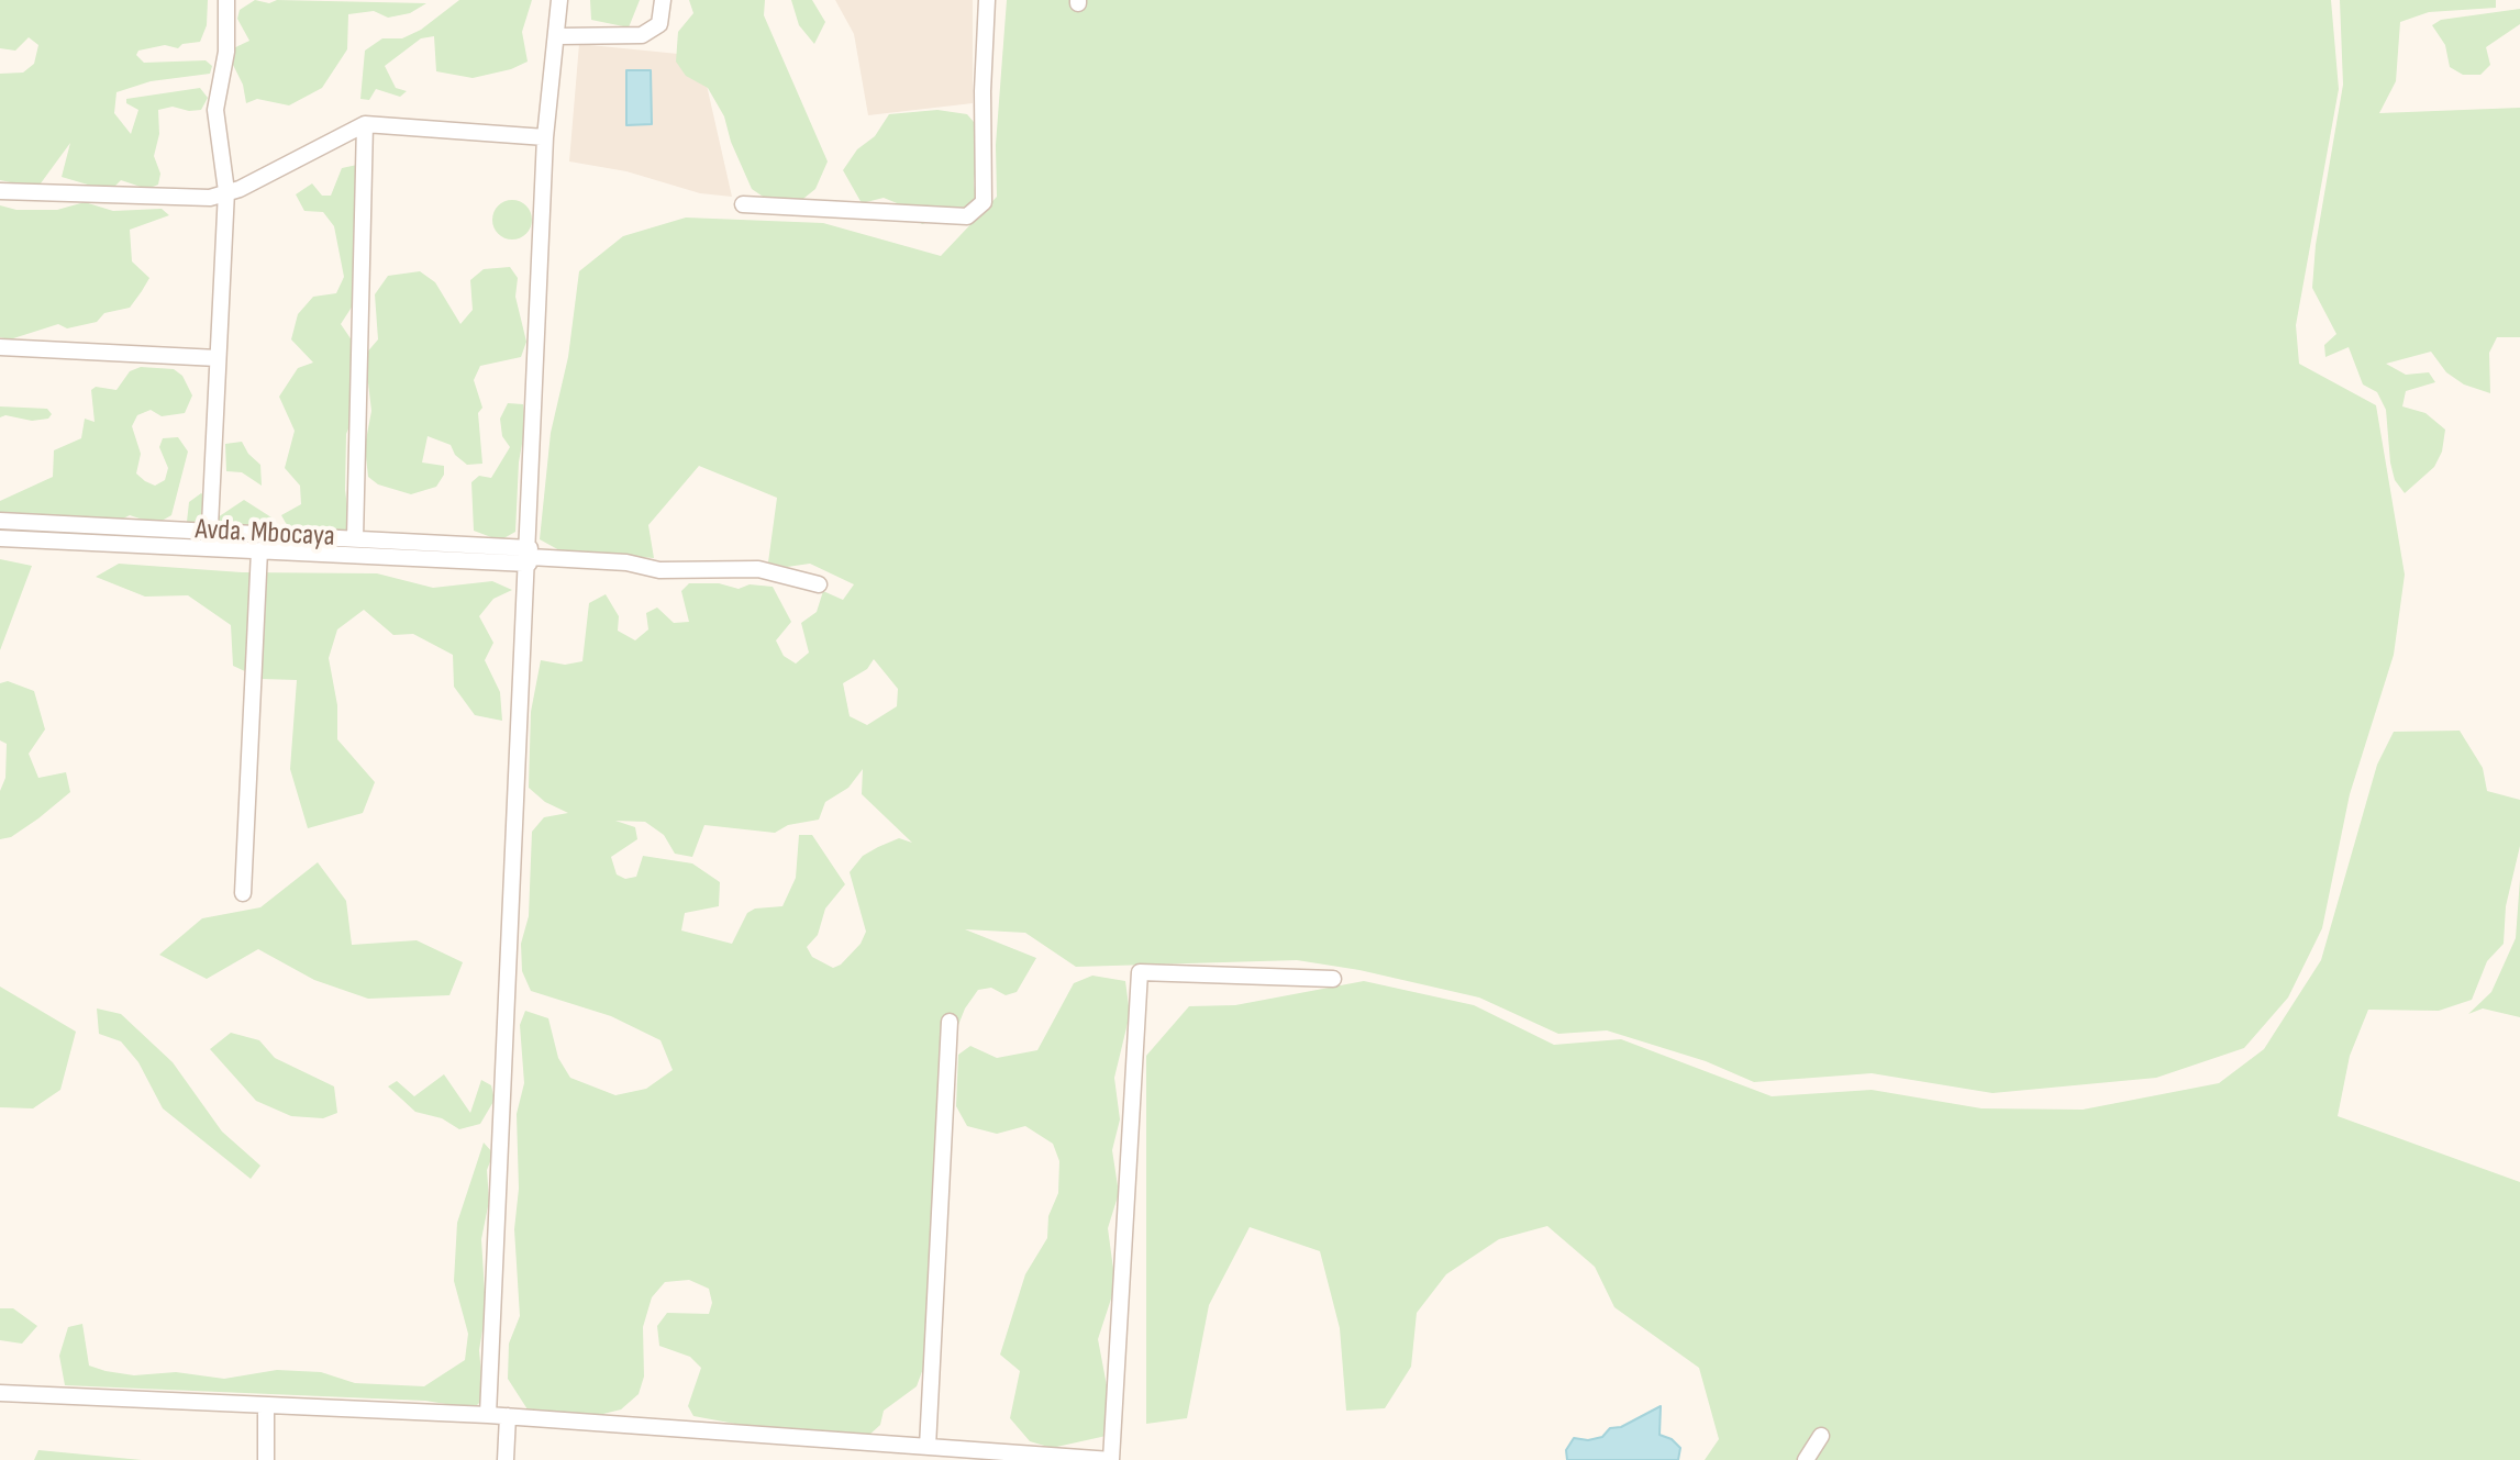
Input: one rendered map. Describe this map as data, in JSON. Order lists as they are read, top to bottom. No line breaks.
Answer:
{"streets":{"street":["Avda. Mbocaya"]}}
